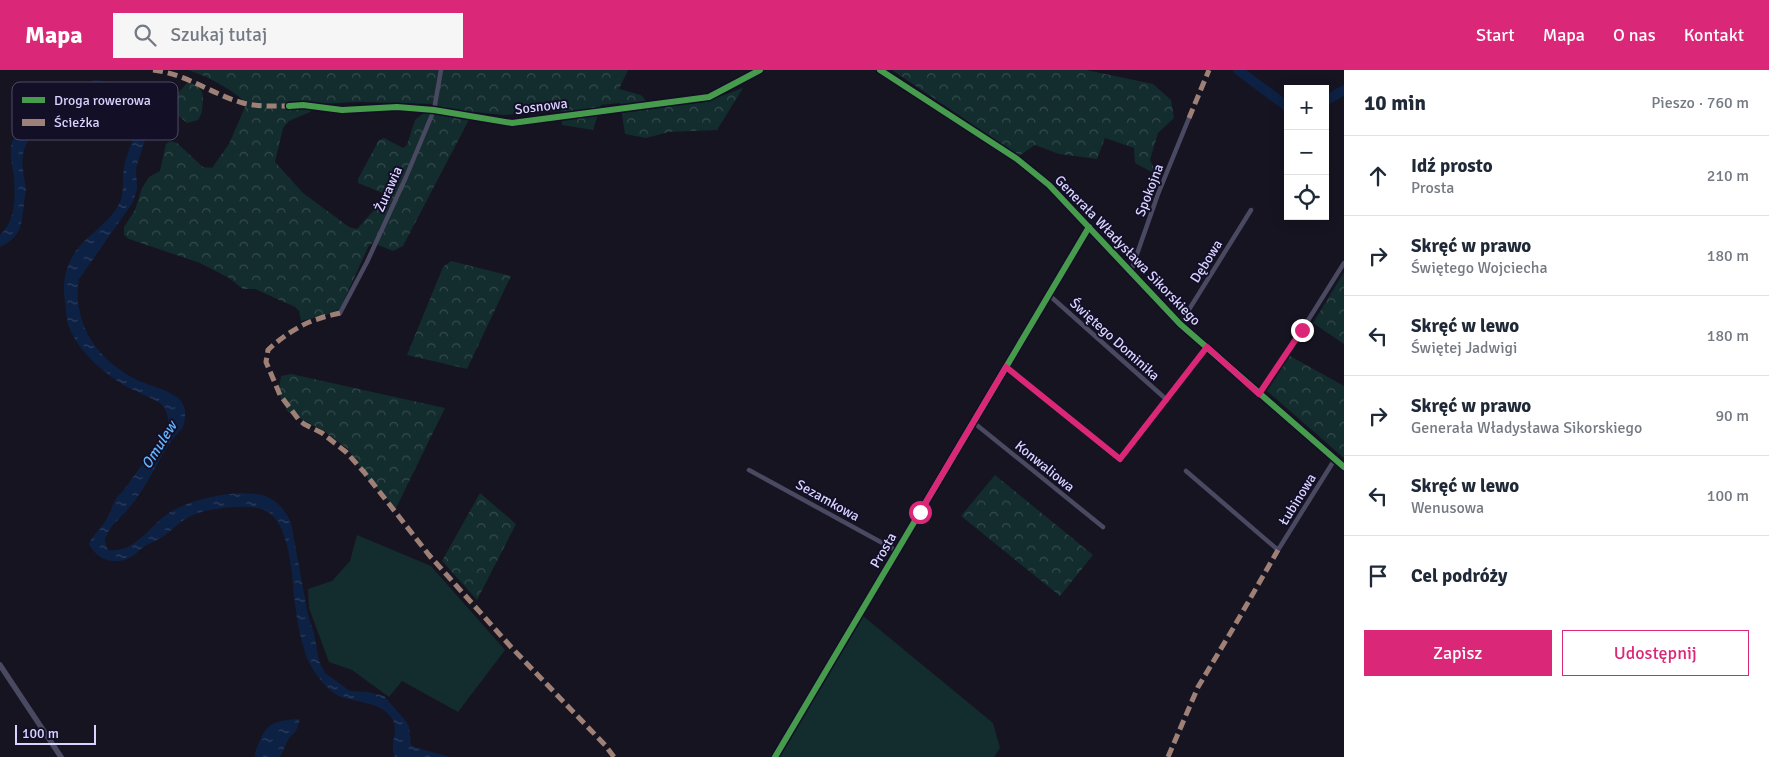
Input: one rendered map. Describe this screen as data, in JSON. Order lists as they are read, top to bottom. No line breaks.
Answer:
{"streets":{"street":["Sosnowa","Żurawia","Spokojna","Generała Władysława Sikorskiego","Dębowa","Świętego Dominika","Konwaliowa","Łubinowa","Sezamkowa","Prosta"]},"crossings":[["Sosnowa","Żurawia"],["Spokojna","Generała Władysława Sikorskiego"],["Generała Władysława Sikorskiego","Dębowa"],["Generała Władysława Sikorskiego","Łubinowa"],["Generała Władysława Sikorskiego","Prosta"],["Świętego Dominika","Prosta"],["Konwaliowa","Prosta"],["Sezamkowa","Prosta"]],"water":["Omulew"],"legend":["Droga rowerowa","Ścieżka"],"scale_bar":"100 m","page":{"header":"Mapa","search":"Szukaj tutaj","nav":["Start","Mapa","O nas","Kontakt"],"heading":["10 min","Pieszo · 760 m"],"map_buttons":["+","−"],"list":[["Idź prosto","Prosta","210 m"],["Skręć w prawo","Świętego Wojciecha","180 m"],["Skręć w lewo","Świętej Jadwigi","180 m"],["Skręć w prawo","Generała Władysława Sikorskiego","90 m"],["Skręć w lewo","Wenusowa","100 m"],"Cel podróży"],"buttons":["Zapisz","Udostępnij"],"scale":"100 m"}}
